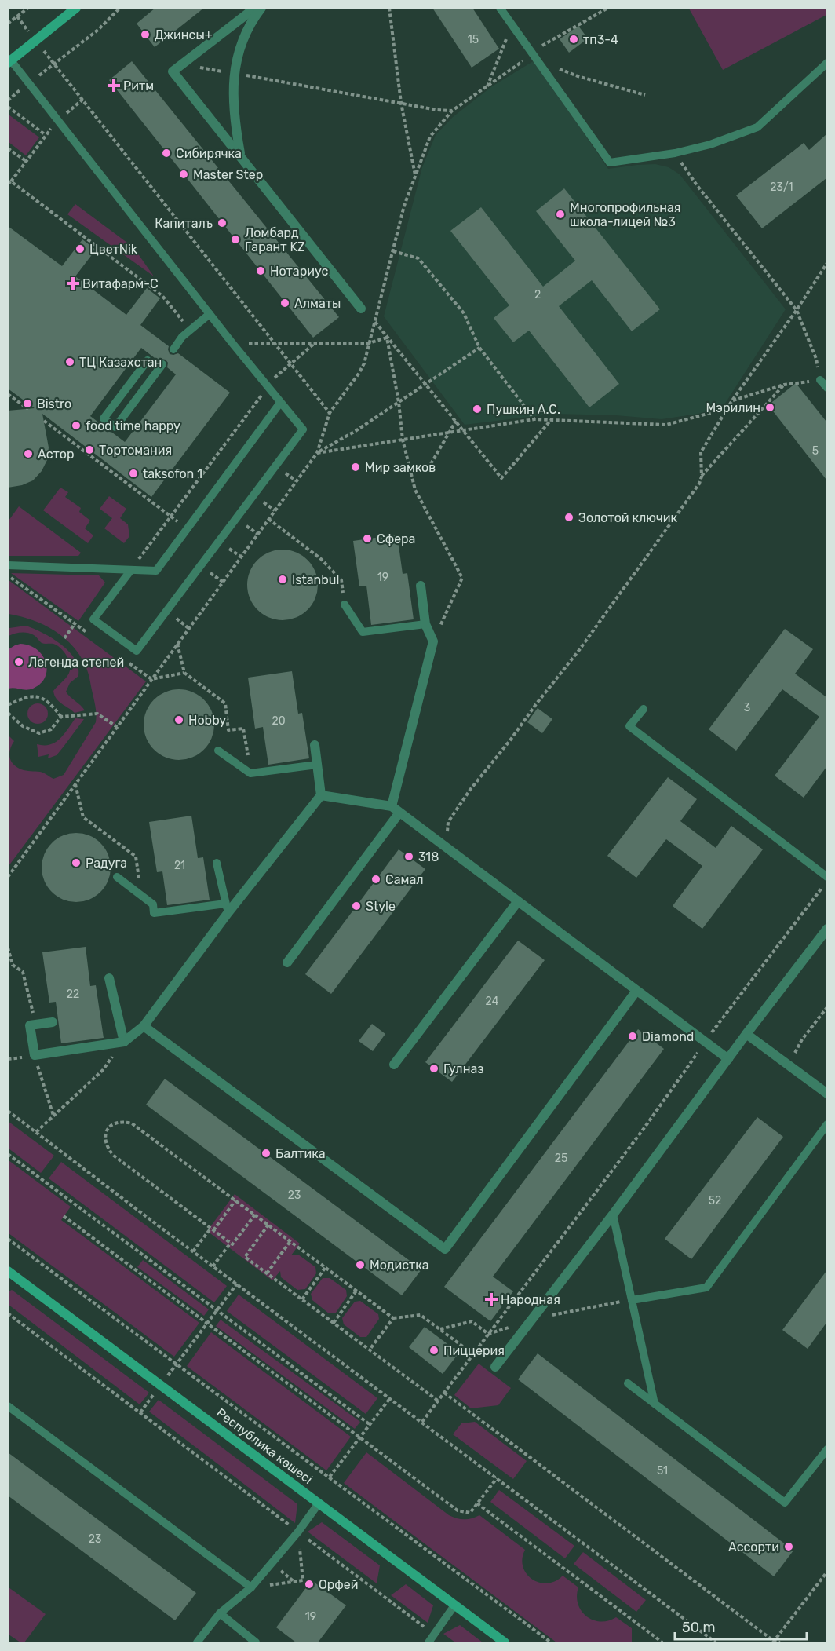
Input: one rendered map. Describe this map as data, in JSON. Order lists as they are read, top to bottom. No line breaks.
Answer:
{"streets":{"street":["Республика көшесі"]},"places":{"other":["Джинсы+","тп3-4","Сибирячка","Master Step","Многопрофильная школа-лицей №3","Капиталъ","Ломбард Гарант KZ","ЦветNik","Нотариус","Алматы","ТЦ Казахстан","Bistro","Мэрилин","Пушкин А.С.","food time happy","Тортомания","Астор","Мир замков","taksofon 1","Золотой ключик","Сфера","Istanbul","Легенда степей","Hobby","318","Радуга","Самал","Style","Diamond","Гулназ","Балтика","Модистка","Пиццерия","Ассорти","Орфей"],"health":["Ритм","Витафарм-С","Народная"]},"house_numbers":["15","23/1","2","5","19","3","20","21","22","24","25","23","52","51","23","19"],"scale_bar":"50 m"}
